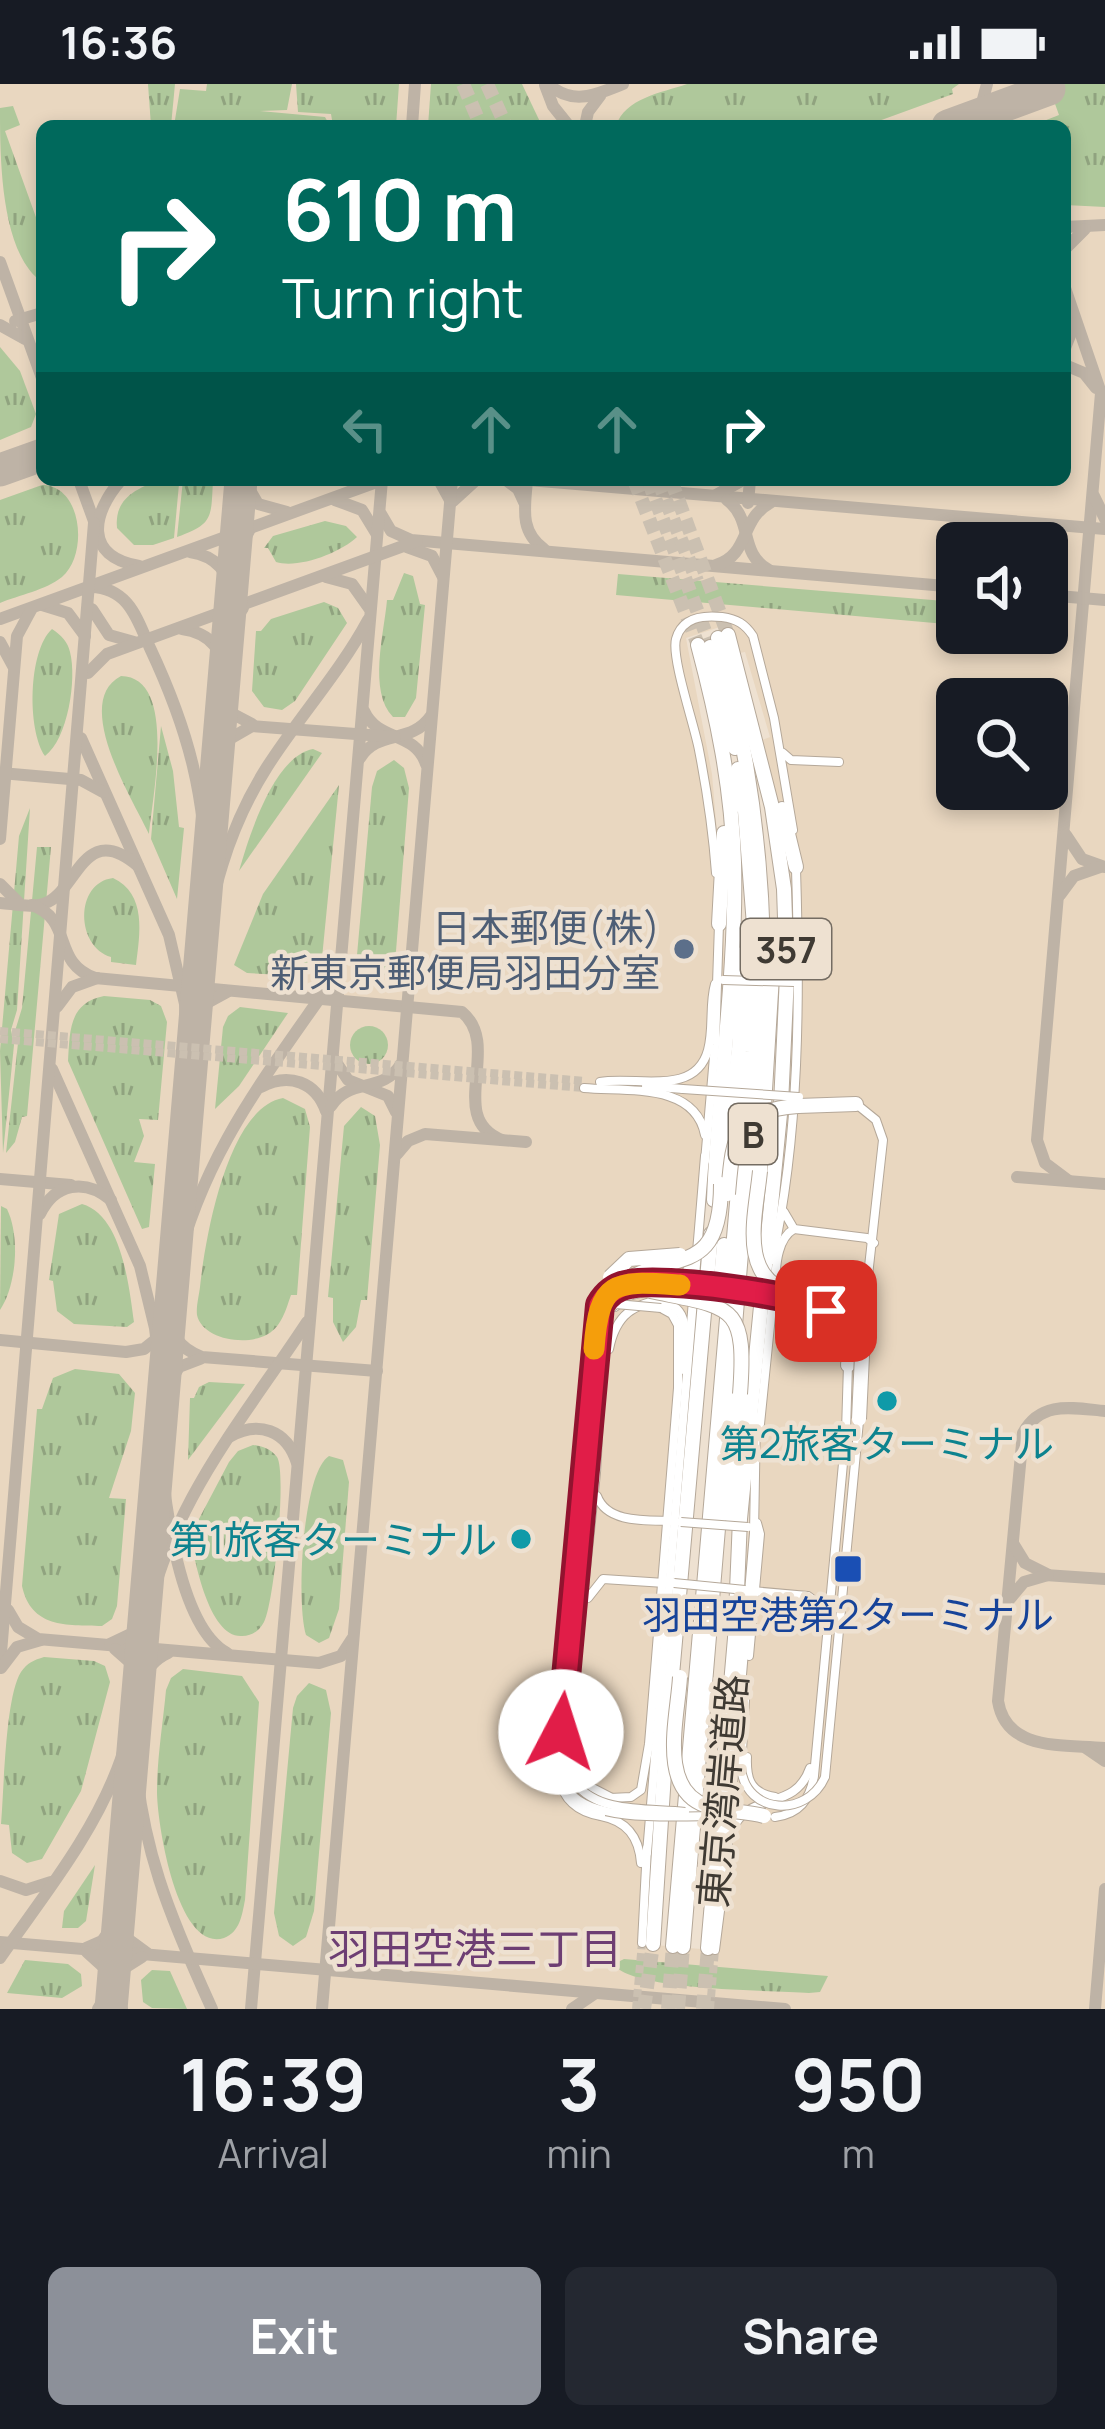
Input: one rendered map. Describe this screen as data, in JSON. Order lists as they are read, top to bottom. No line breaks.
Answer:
{"streets":{"highway":["357","B","東京湾岸道路"]},"crossings":[["B","東京湾岸道路"]],"districts":["羽田空港三丁目"],"places":{"other":["日本郵便(株) 新東京郵便局羽田分室","第2旅客ターミナル","第1旅客ターミナル"],"transit":["羽田空港第2ターミナル"]},"page":{"status":"16:36","turn":["610 m","Turn right"],"eta":["16:39","Arrival","3","min","950","m"],"buttons":["Exit","Share"]}}
